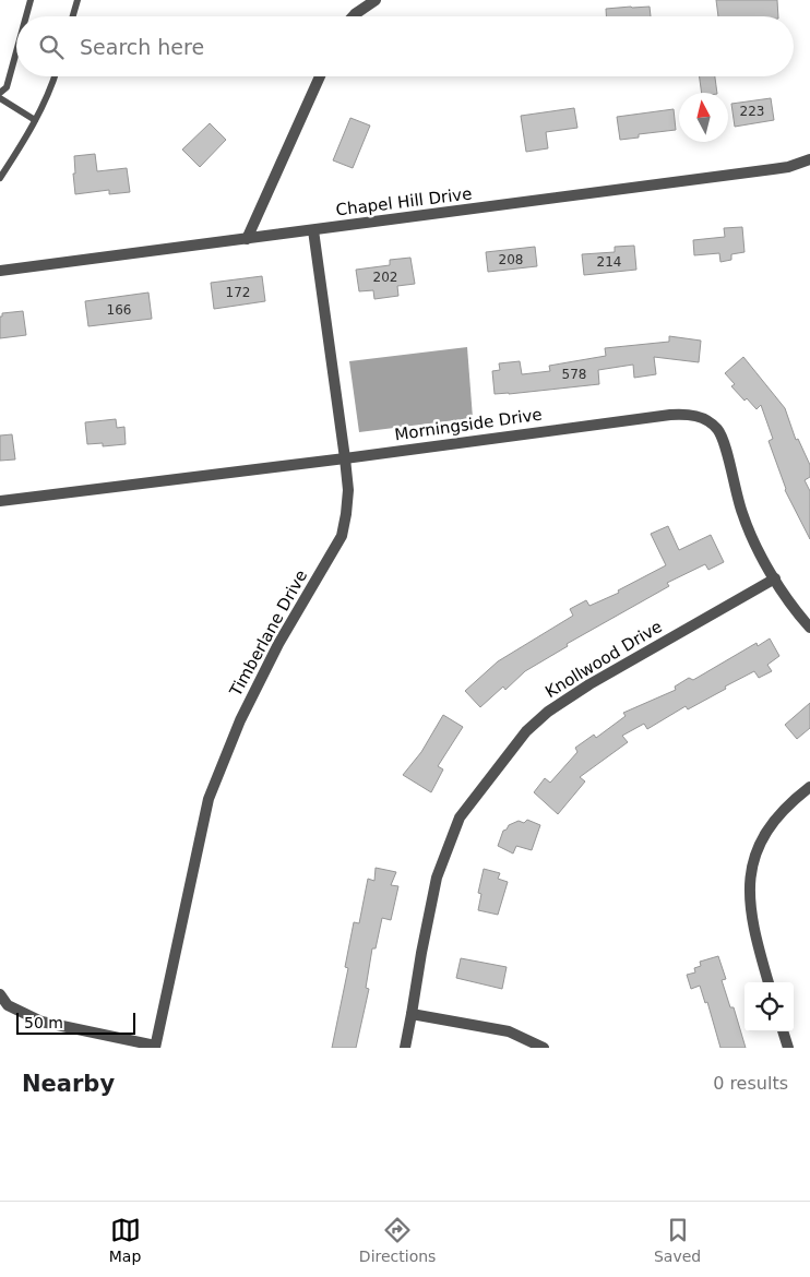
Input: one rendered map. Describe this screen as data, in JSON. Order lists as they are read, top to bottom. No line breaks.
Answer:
{"streets":{"street":["Chapel Hill Drive","Morningside Drive","Timberlane Drive","Knollwood Drive"]},"crossings":[["Chapel Hill Drive","Timberlane Drive"],["Morningside Drive","Timberlane Drive"],["Morningside Drive","Knollwood Drive"]],"house_numbers":["223","208","214","202","172","166","578"],"scale_bar":"50 m","north":"top","page":{"search":"Search here","scale":"50 m","heading":["Nearby","0 results"],"nav":["Map","Directions","Saved"]}}
